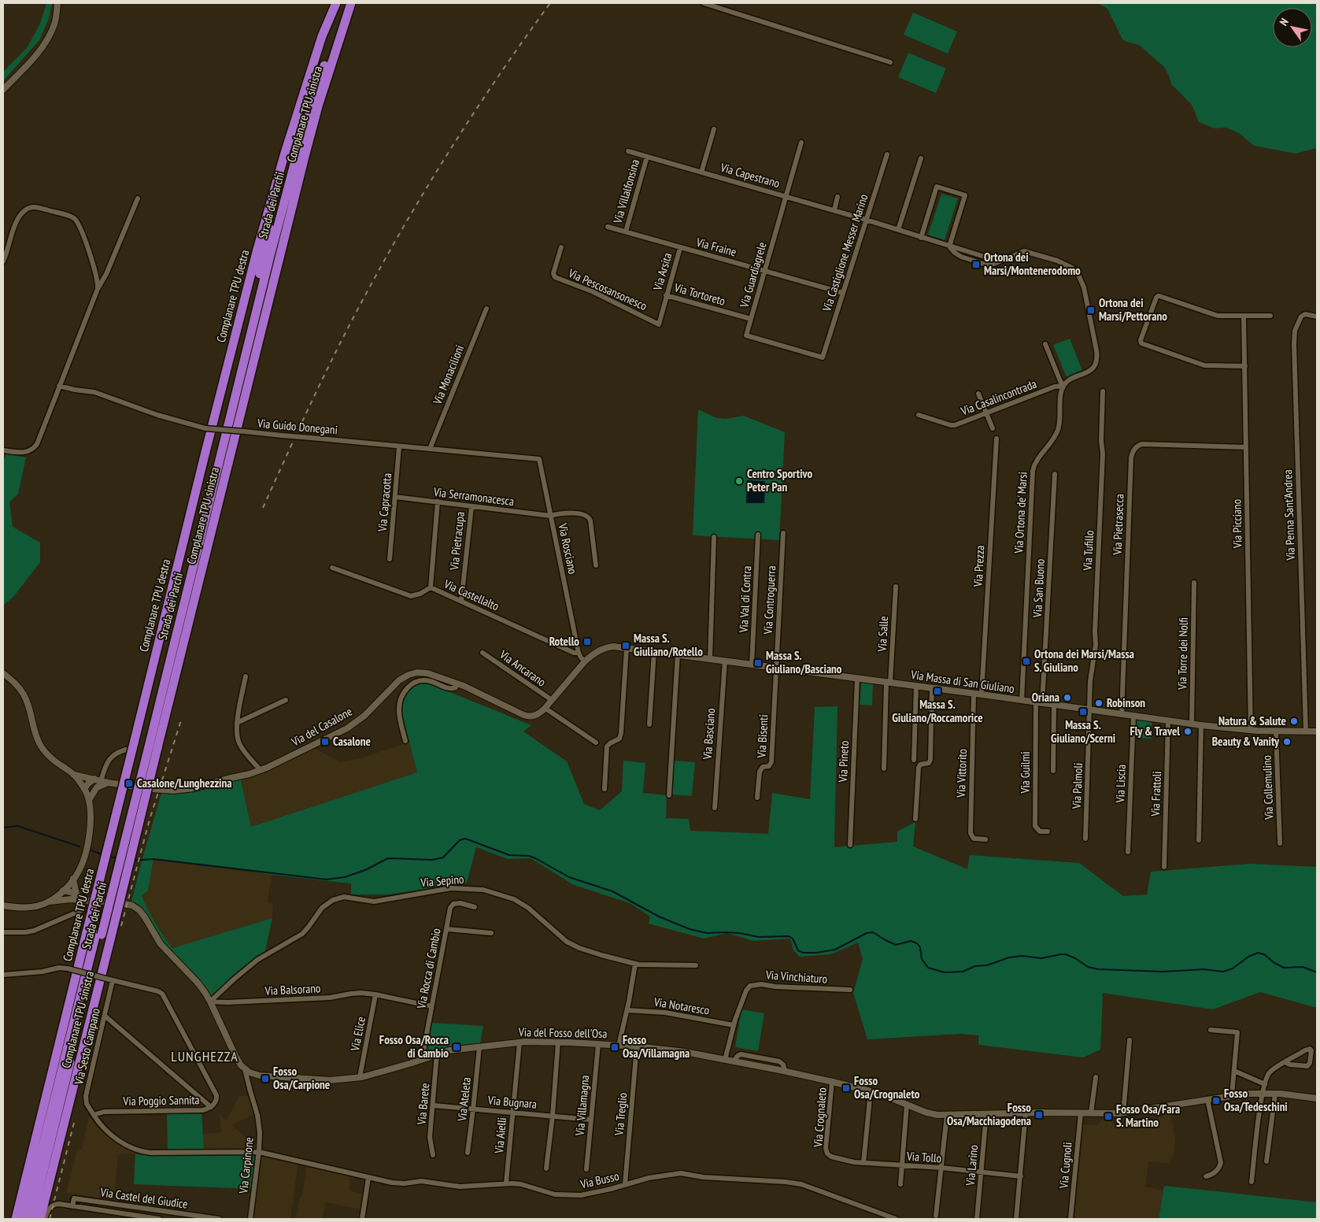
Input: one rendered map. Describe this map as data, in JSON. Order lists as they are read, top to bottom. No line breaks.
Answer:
{"streets":{"highway":["Complanare TPU sinistra","Strada dei Parchi"],"street":["Via Capestrano","Via Villalfonsina","Via Fraine","Via Castiglione Messer Marino","Via Arsita","Via Guardiagrele","Via Pescosansonesco","Via Tortoreto","Via Monacilioni","Via Casalincontrada","Via Guido Donegani","Via Serramonacesca","Via Capracotta","Via Ortona de' Marsi","Via Penna Sant'Andrea","Via Picciano","Via Pietrasecca","Via Pietracupa","Via Rosciano","Via Tufillo","Via Prezza","Via San Buono","Via Castellalto","Via Val di Contra","Via Controguerra","Via Salle","Via Torre dei Nolfi","Via Ancarano","Via Massa di San Giuliano","Via del Casalone","Via Basciano","Via Bisenti","Via Pineto","Via Guilmi","Via Vittorito","Via Liscia","Via Palmoli","Via Collemulino","Via Frattoli","Via Sepino","Via Rocca di Cambio","Via Vinchiaturo","Via Balsorano","Via Notaresco","Via del Fosso dell'Osa","Via Elice","Via Sesto Campano","Via Ateleta","Via Poggio Sannita","Via Bugnara","Via Barete","Via Villamagna","Via Treglio","Via Crognaleto","Via Aielli","Via Tollo","Via Carpinone","Via Larino","Via Cugnoli","Via Busso","Via Castel del Giudice"]},"crossings":[["Complanare TPU sinistra","Strada dei Parchi"],["Via Capestrano","Via Villalfonsina"],["Via Capestrano","Via Castiglione Messer Marino"],["Via Capestrano","Via Guardiagrele"],["Via Villalfonsina","Via Fraine"],["Via Fraine","Via Castiglione Messer Marino"],["Via Fraine","Via Arsita"],["Via Fraine","Via Guardiagrele"],["Via Castiglione Messer Marino","Via Guardiagrele"],["Via Arsita","Via Pescosansonesco"],["Via Arsita","Via Tortoreto"],["Via Guardiagrele","Via Tortoreto"],["Via Monacilioni","Via Guido Donegani"],["Via Casalincontrada","Via Ortona de' Marsi"],["Via Guido Donegani","Via Capracotta"],["Via Guido Donegani","Via Rosciano"],["Via Serramonacesca","Via Capracotta"],["Via Serramonacesca","Via Pietracupa"],["Via Serramonacesca","Via Rosciano"],["Via Ortona de' Marsi","Via Massa di San Giuliano"],["Via Penna Sant'Andrea","Via Massa di San Giuliano"],["Via Picciano","Via Pietrasecca"],["Via Picciano","Via Massa di San Giuliano"],["Via Pietrasecca","Via Massa di San Giuliano"],["Via Pietracupa","Via Castellalto"],["Via Rosciano","Via Castellalto"],["Via Tufillo","Via Massa di San Giuliano"],["Via Tufillo","Via Palmoli"],["Via Prezza","Via Massa di San Giuliano"],["Via San Buono","Via Massa di San Giuliano"],["Via San Buono","Via Guilmi"],["Via Val di Contra","Via Massa di San Giuliano"],["Via Controguerra","Via Massa di San Giuliano"],["Via Controguerra","Via Bisenti"],["Via Salle","Via Massa di San Giuliano"],["Via Torre dei Nolfi","Via Massa di San Giuliano"],["Via Ancarano","Via del Casalone"],["Via Massa di San Giuliano","Via del Casalone"],["Via Massa di San Giuliano","Via Basciano"],["Via Massa di San Giuliano","Via Bisenti"],["Via Massa di San Giuliano","Via Pineto"],["Via Massa di San Giuliano","Via Guilmi"],["Via Massa di San Giuliano","Via Vittorito"],["Via Massa di San Giuliano","Via Liscia"],["Via Massa di San Giuliano","Via Palmoli"],["Via Massa di San Giuliano","Via Collemulino"],["Via Massa di San Giuliano","Via Frattoli"],["Via Sepino","Via Balsorano"],["Via Rocca di Cambio","Via Balsorano"],["Via Rocca di Cambio","Via del Fosso dell'Osa"],["Via Vinchiaturo","Via Notaresco"],["Via Vinchiaturo","Via del Fosso dell'Osa"],["Via Balsorano","Via Elice"],["Via del Fosso dell'Osa","Via Elice"],["Via del Fosso dell'Osa","Via Ateleta"],["Via del Fosso dell'Osa","Via Barete"],["Via del Fosso dell'Osa","Via Villamagna"],["Via del Fosso dell'Osa","Via Treglio"],["Via del Fosso dell'Osa","Via Crognaleto"],["Via del Fosso dell'Osa","Via Aielli"],["Via del Fosso dell'Osa","Via Carpinone"],["Via del Fosso dell'Osa","Via Larino"],["Via del Fosso dell'Osa","Via Cugnoli"],["Via Sesto Campano","Via Poggio Sannita"],["Via Sesto Campano","Via Busso"],["Via Ateleta","Via Bugnara"],["Via Poggio Sannita","Via Busso"],["Via Bugnara","Via Barete"],["Via Bugnara","Via Villamagna"],["Via Bugnara","Via Aielli"],["Via Treglio","Via Busso"],["Via Crognaleto","Via Tollo"],["Via Aielli","Via Busso"],["Via Tollo","Via Larino"],["Via Carpinone","Via Busso"]],"districts":["LUNGHEZZA"],"places":{"transit":["Ortona dei Marsi/Montenerodomo","Ortona dei Marsi/Pettorano","Rotello","Massa S. Giuliano/Rotello","Ortona dei Marsi/Massa S. Giuliano","Massa S. Giuliano/Basciano","Massa S. Giuliano/Roccamorice","Massa S. Giuliano/Scerni","Casalone","Casalone/Lunghezzina","Fosso Osa/Rocca di Cambio","Fosso Osa/Villamagna","Fosso Osa/Carpione","Fosso Osa/Crognaleto","Fosso Osa/Tedeschini","Fosso Osa/Macchiagodena","Fosso Osa/Fara S. Martino"],"other":["Centro Sportivo Peter Pan","Oriana","Robinson","Natura & Salute","Fly & Travel","Beauty & Vanity"]},"north":"top left"}
